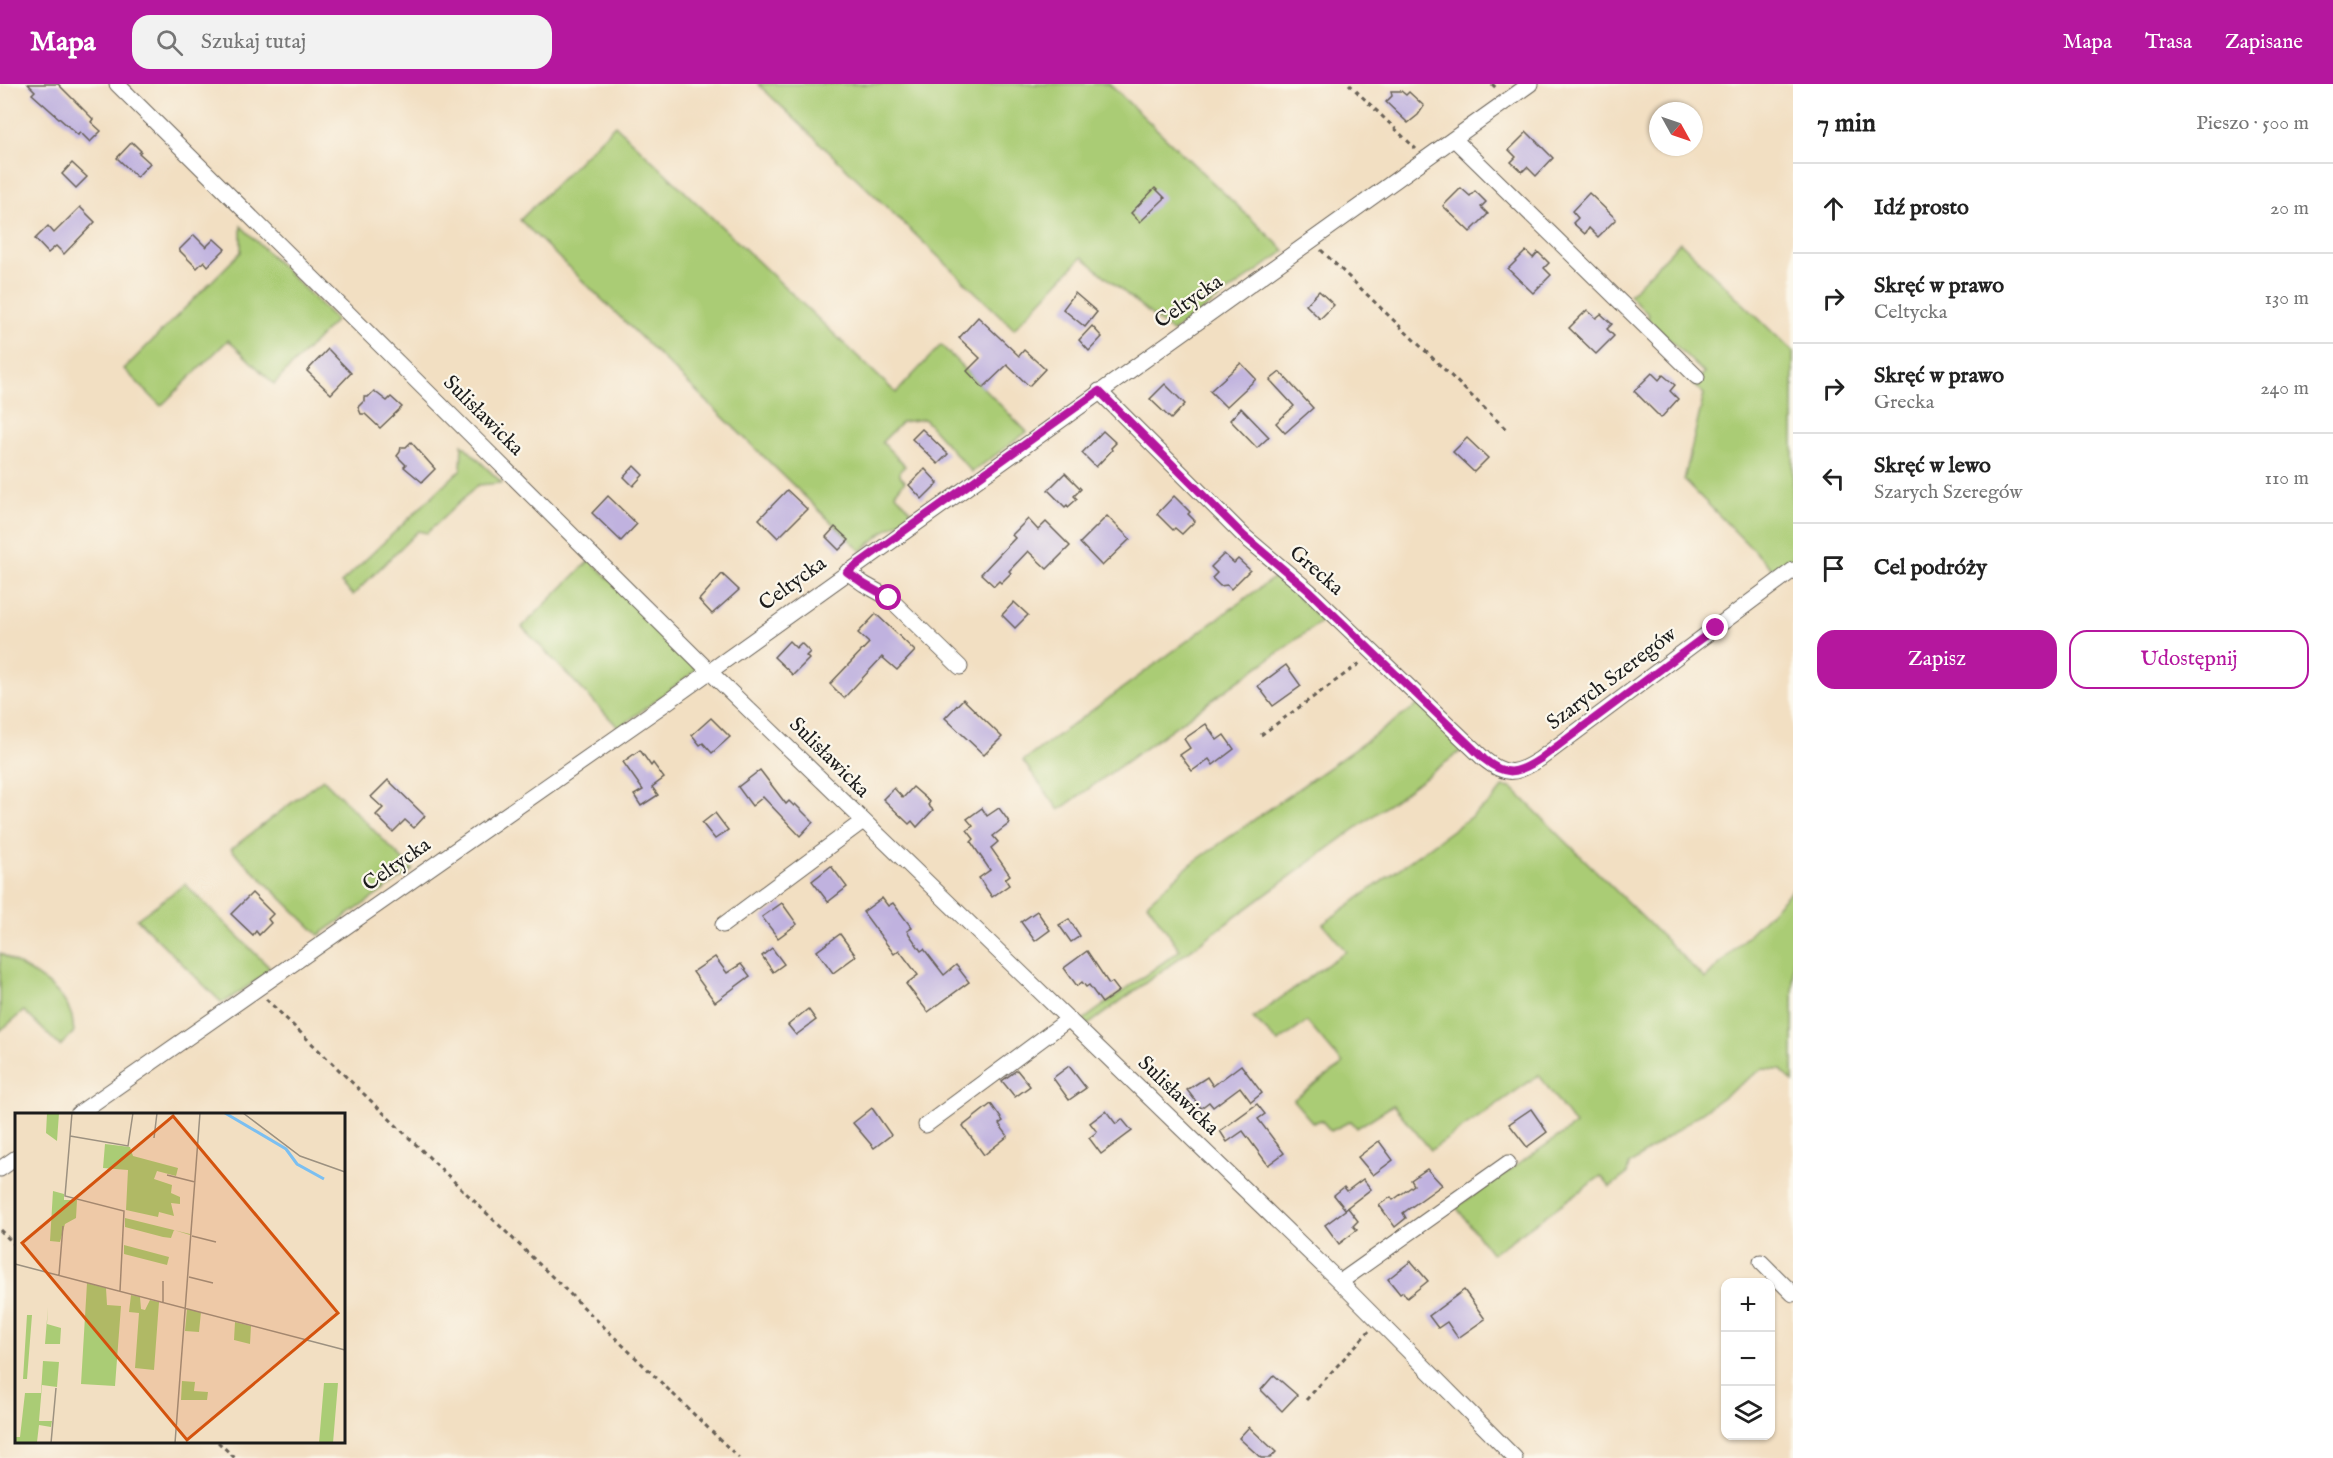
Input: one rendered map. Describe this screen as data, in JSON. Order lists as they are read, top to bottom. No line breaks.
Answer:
{"streets":{"street":["Celtycka","Sulisławicka","Grecka","Szarych Szeregów"]},"crossings":[["Celtycka","Sulisławicka"],["Celtycka","Grecka"],["Grecka","Szarych Szeregów"]],"north":"bottom right","page":{"header":"Mapa","search":"Szukaj tutaj","nav":["Mapa","Trasa","Zapisane"],"heading":["7 min","Pieszo · 500 m"],"list":[["Idź prosto","20 m"],["Skręć w prawo","Celtycka","130 m"],["Skręć w prawo","Grecka","240 m"],["Skręć w lewo","Szarych Szeregów","110 m"],"Cel podróży"],"buttons":["Zapisz","Udostępnij"],"map_buttons":["+","−"]}}
